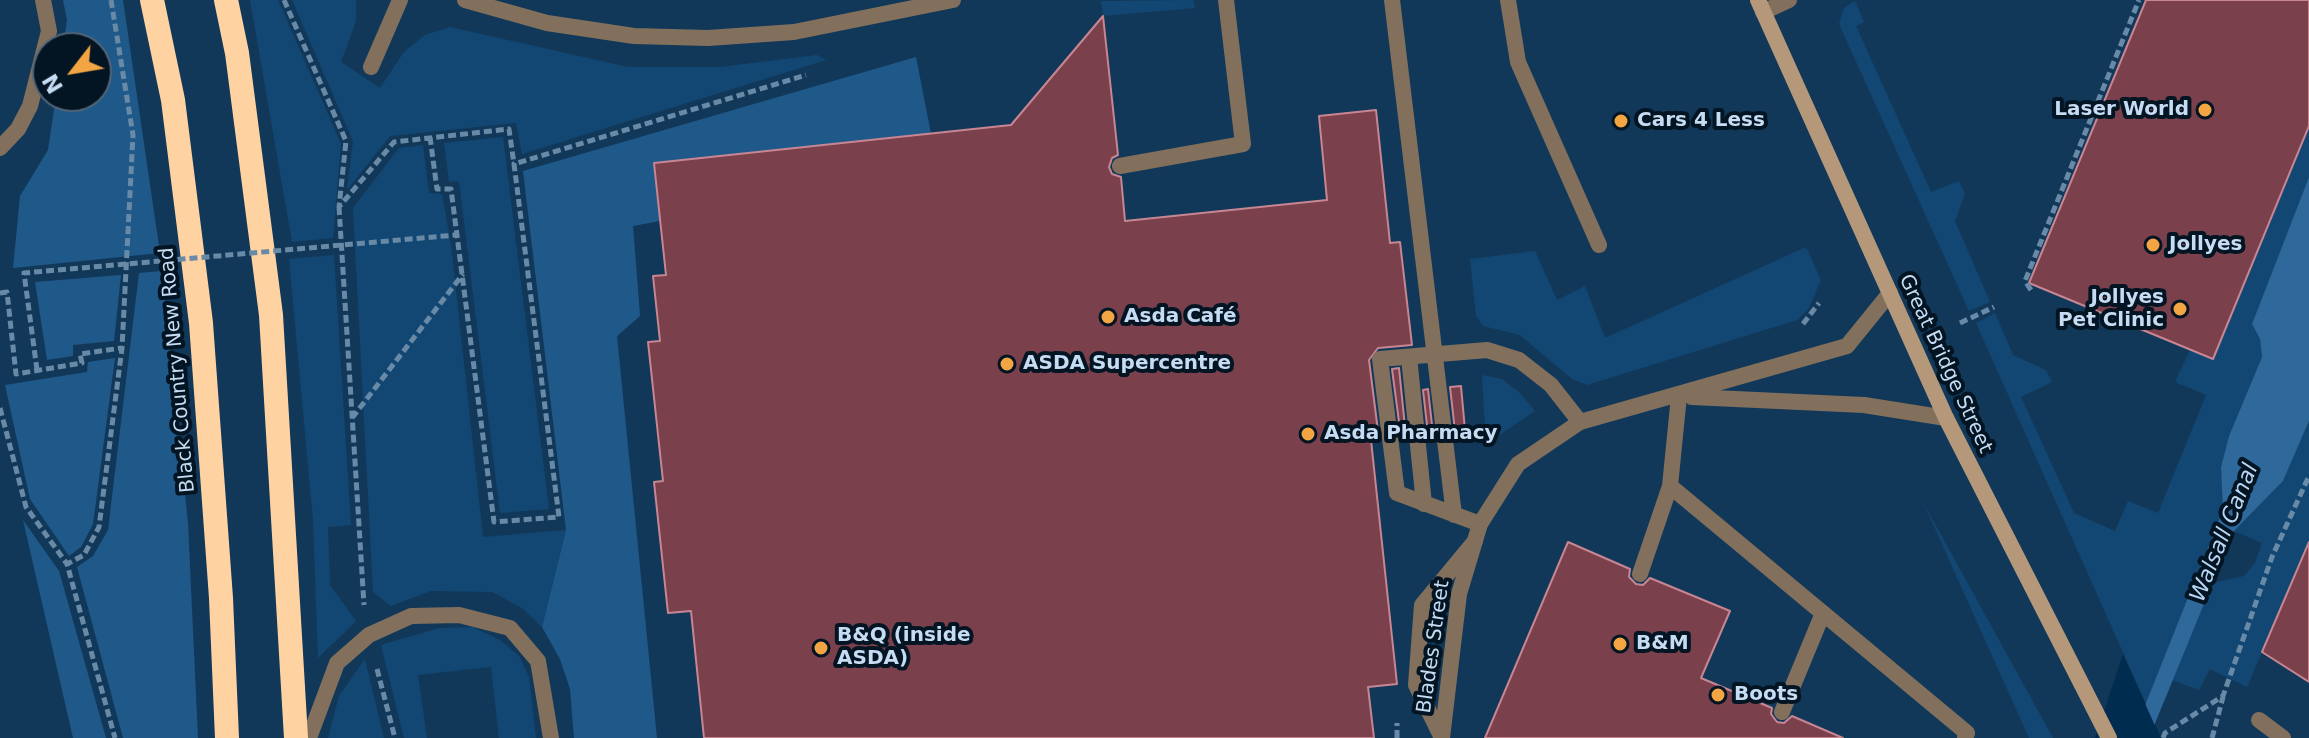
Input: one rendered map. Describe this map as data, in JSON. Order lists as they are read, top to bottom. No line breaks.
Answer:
{"streets":{"highway":["Black Country New Road"],"street":["Great Bridge Street","Blades Street"]},"crossings":[["Great Bridge Street","Blades Street"]],"water":["Walsall Canal"],"places":["Laser World","Cars 4 Less","Jollyes","Jollyes Pet Clinic","Asda Café","ASDA Supercentre","Asda Pharmacy","B&M","B&Q (inside ASDA)","Boots"],"north":"bottom left"}
